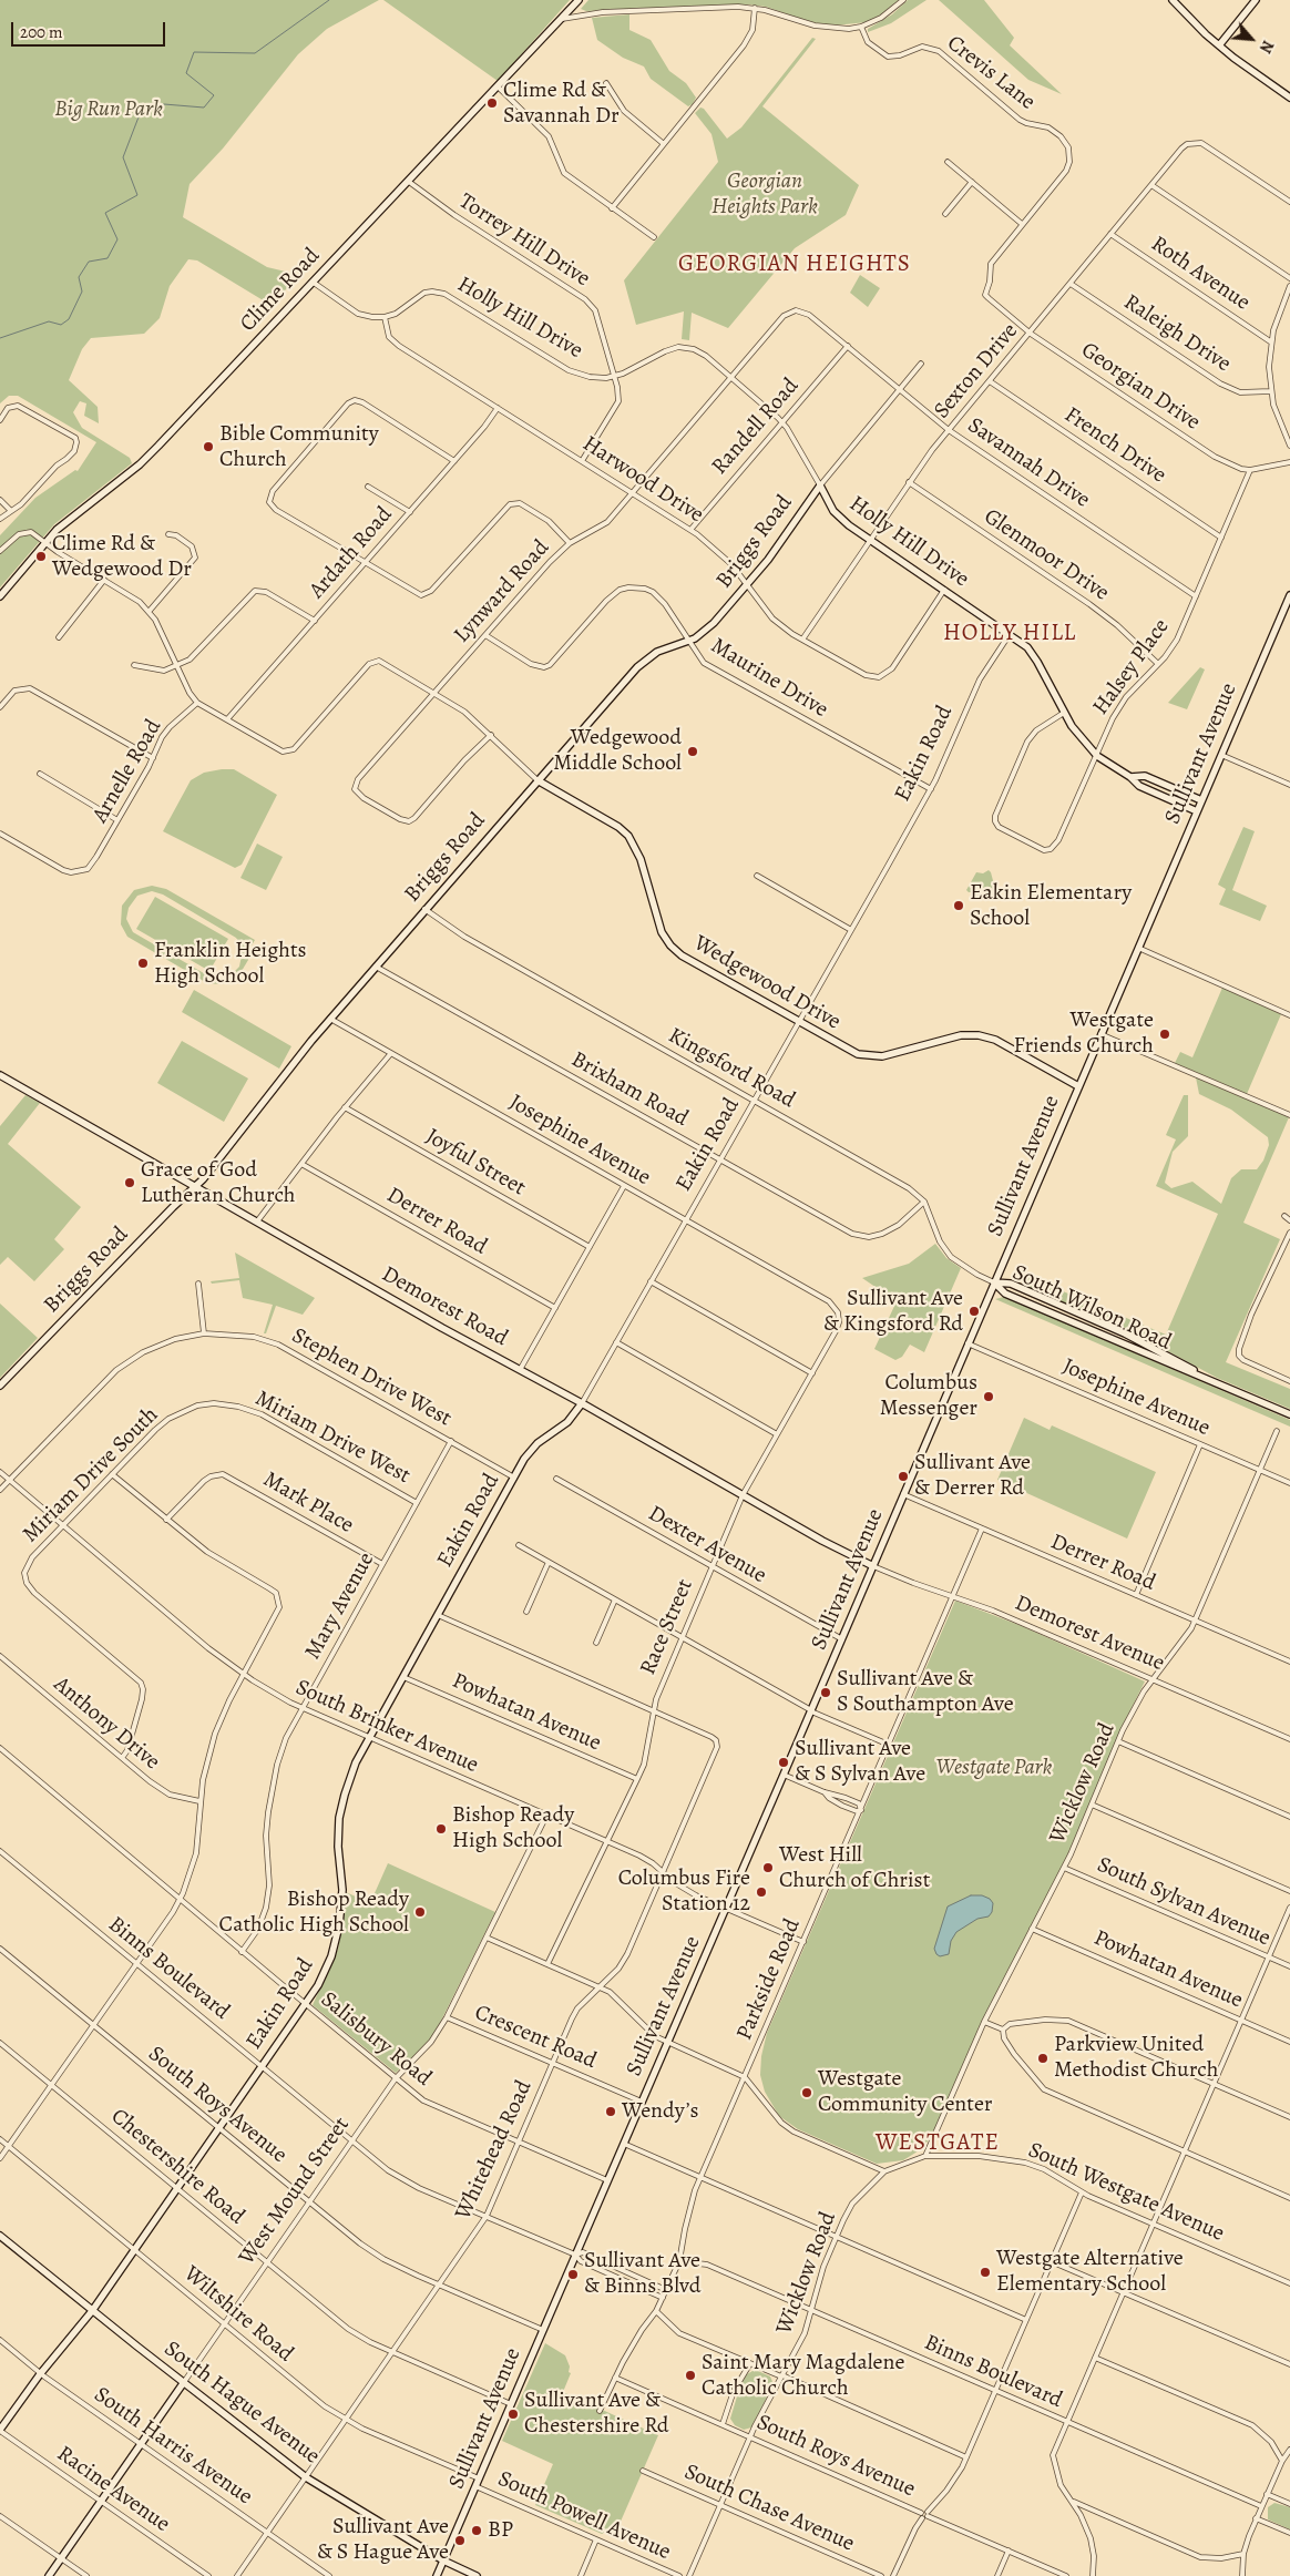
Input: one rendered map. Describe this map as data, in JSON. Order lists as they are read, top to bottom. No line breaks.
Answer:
{"streets":{"street":["Crevis Lane","Torrey Hill Drive","Roth Avenue","Clime Road","Holly Hill Drive","Raleigh Drive","Sexton Drive","Georgian Drive","Randell Road","French Drive","Savannah Drive","Harwood Drive","Briggs Road","Ardath Road","Glenmoor Drive","Lynward Road","Halsey Place","Maurine Drive","Eakin Road","Sullivant Avenue","Arnelle Road","Wedgewood Drive","Kingsford Road","Brixham Road","Josephine Avenue","Joyful Street","Derrer Road","Demorest Road","South Wilson Road","Stephen Drive West","Miriam Drive West","Miriam Drive South","Mark Place","Dexter Avenue","Mary Avenue","Race Street","Demorest Avenue","Powhatan Avenue","Anthony Drive","South Brinker Avenue","Wicklow Road","South Sylvan Avenue","Binns Boulevard","Parkside Road","Crescent Road","Salisbury Road","South Roys Avenue","Whitehead Road","Chestershire Road","West Mound Street","South Westgate Avenue","Wiltshire Road","South Hague Avenue","South Harris Avenue","Racine Avenue","South Chase Avenue","South Powell Avenue"]},"crossings":[["Crevis Lane","Georgian Drive"],["Torrey Hill Drive","Clime Road"],["Torrey Hill Drive","Holly Hill Drive"],["Torrey Hill Drive","Harwood Drive"],["Roth Avenue","Sexton Drive"],["Clime Road","Wedgewood Drive"],["Holly Hill Drive","Sexton Drive"],["Holly Hill Drive","Randell Road"],["Holly Hill Drive","Harwood Drive"],["Holly Hill Drive","Briggs Road"],["Holly Hill Drive","Lynward Road"],["Holly Hill Drive","Halsey Place"],["Holly Hill Drive","Eakin Road"],["Holly Hill Drive","Sullivant Avenue"],["Raleigh Drive","Sexton Drive"],["Sexton Drive","Georgian Drive"],["Sexton Drive","French Drive"],["Sexton Drive","Savannah Drive"],["Sexton Drive","Harwood Drive"],["Sexton Drive","Glenmoor Drive"],["Georgian Drive","Halsey Place"],["Randell Road","Savannah Drive"],["Randell Road","Harwood Drive"],["French Drive","Halsey Place"],["Savannah Drive","Briggs Road"],["Savannah Drive","Lynward Road"],["Savannah Drive","Halsey Place"],["Harwood Drive","Briggs Road"],["Harwood Drive","Ardath Road"],["Harwood Drive","Lynward Road"],["Briggs Road","Maurine Drive"],["Briggs Road","Wedgewood Drive"],["Briggs Road","Kingsford Road"],["Briggs Road","Brixham Road"],["Briggs Road","Josephine Avenue"],["Briggs Road","Demorest Road"],["Ardath Road","Wedgewood Drive"],["Glenmoor Drive","Halsey Place"],["Lynward Road","Maurine Drive"],["Lynward Road","Wedgewood Drive"],["Maurine Drive","Eakin Road"],["Eakin Road","Wedgewood Drive"],["Eakin Road","Kingsford Road"],["Eakin Road","Brixham Road"],["Eakin Road","Josephine Avenue"],["Eakin Road","Demorest Road"],["Eakin Road","Stephen Drive West"],["Eakin Road","Powhatan Avenue"],["Eakin Road","South Brinker Avenue"],["Eakin Road","Binns Boulevard"],["Eakin Road","Salisbury Road"],["Eakin Road","South Roys Avenue"],["Eakin Road","Chestershire Road"],["Eakin Road","Wiltshire Road"],["Eakin Road","South Hague Avenue"],["Eakin Road","South Harris Avenue"],["Eakin Road","Racine Avenue"],["Sullivant Avenue","Wedgewood Drive"],["Sullivant Avenue","Josephine Avenue"],["Sullivant Avenue","Derrer Road"],["Sullivant Avenue","Demorest Road"],["Sullivant Avenue","South Wilson Road"],["Sullivant Avenue","Dexter Avenue"],["Sullivant Avenue","Demorest Avenue"],["Sullivant Avenue","South Brinker Avenue"],["Sullivant Avenue","Binns Boulevard"],["Sullivant Avenue","Crescent Road"],["Sullivant Avenue","Salisbury Road"],["Sullivant Avenue","South Roys Avenue"],["Sullivant Avenue","Chestershire Road"],["Sullivant Avenue","Wiltshire Road"],["Sullivant Avenue","South Hague Avenue"],["Sullivant Avenue","South Powell Avenue"],["Arnelle Road","Wedgewood Drive"],["Kingsford Road","Brixham Road"],["Josephine Avenue","Race Street"],["Josephine Avenue","Wicklow Road"],["Derrer Road","Wicklow Road"],["Derrer Road","Parkside Road"],["Demorest Road","Race Street"],["Demorest Road","Demorest Avenue"],["Stephen Drive West","Mary Avenue"],["Stephen Drive West","South Brinker Avenue"],["Miriam Drive West","Miriam Drive South"],["Miriam Drive West","Mary Avenue"],["Miriam Drive South","Anthony Drive"],["Miriam Drive South","South Brinker Avenue"],["Mark Place","Mary Avenue"],["Dexter Avenue","Race Street"],["Mary Avenue","South Brinker Avenue"],["Mary Avenue","Salisbury Road"],["Race Street","Powhatan Avenue"],["Race Street","South Brinker Avenue"],["Race Street","Whitehead Road"],["Demorest Avenue","Wicklow Road"],["Demorest Avenue","Parkside Road"],["Powhatan Avenue","Wicklow Road"],["South Brinker Avenue","Parkside Road"],["South Brinker Avenue","Whitehead Road"],["South Brinker Avenue","West Mound Street"],["Wicklow Road","South Sylvan Avenue"],["Wicklow Road","Binns Boulevard"],["Wicklow Road","South Roys Avenue"],["Wicklow Road","South Westgate Avenue"],["Wicklow Road","South Chase Avenue"],["Binns Boulevard","Parkside Road"],["Binns Boulevard","Whitehead Road"],["Binns Boulevard","West Mound Street"],["Parkside Road","South Roys Avenue"],["Crescent Road","Whitehead Road"],["Crescent Road","West Mound Street"],["Salisbury Road","Whitehead Road"],["Salisbury Road","West Mound Street"],["South Roys Avenue","Whitehead Road"],["South Roys Avenue","West Mound Street"],["Whitehead Road","Chestershire Road"],["Whitehead Road","Wiltshire Road"],["Whitehead Road","South Hague Avenue"],["Whitehead Road","South Harris Avenue"],["Chestershire Road","West Mound Street"],["West Mound Street","Wiltshire Road"],["West Mound Street","South Hague Avenue"],["West Mound Street","South Harris Avenue"],["West Mound Street","Racine Avenue"]],"districts":["GEORGIAN HEIGHTS","HOLLY HILL","WESTGATE"],"parks":["Big Run Park","Georgian Heights Park","Westgate Park"],"places":["Clime Rd & Savannah Dr","Bible Community Church","Clime Rd & Wedgewood Dr","Wedgewood Middle School","Eakin Elementary School","Franklin Heights High School","Westgate Friends Church","Grace of God Lutheran Church","Sullivant Ave & Kingsford Rd","Columbus Messenger","Sullivant Ave & Derrer Rd","Sullivant Ave & S Southampton Ave","Sullivant Ave & S Sylvan Ave","Bishop Ready High School","West Hill Church of Christ","Columbus Fire Station 12","Bishop Ready Catholic High School","Parkview United Methodist Church","Westgate Community Center","Wendy’s","Westgate Alternative Elementary School","Sullivant Ave & Binns Blvd","Saint Mary Magdalene Catholic Church","Sullivant Ave & Chestershire Rd","BP","Sullivant Ave & S Hague Ave"],"scale_bar":"200 m","north":"bottom right"}
